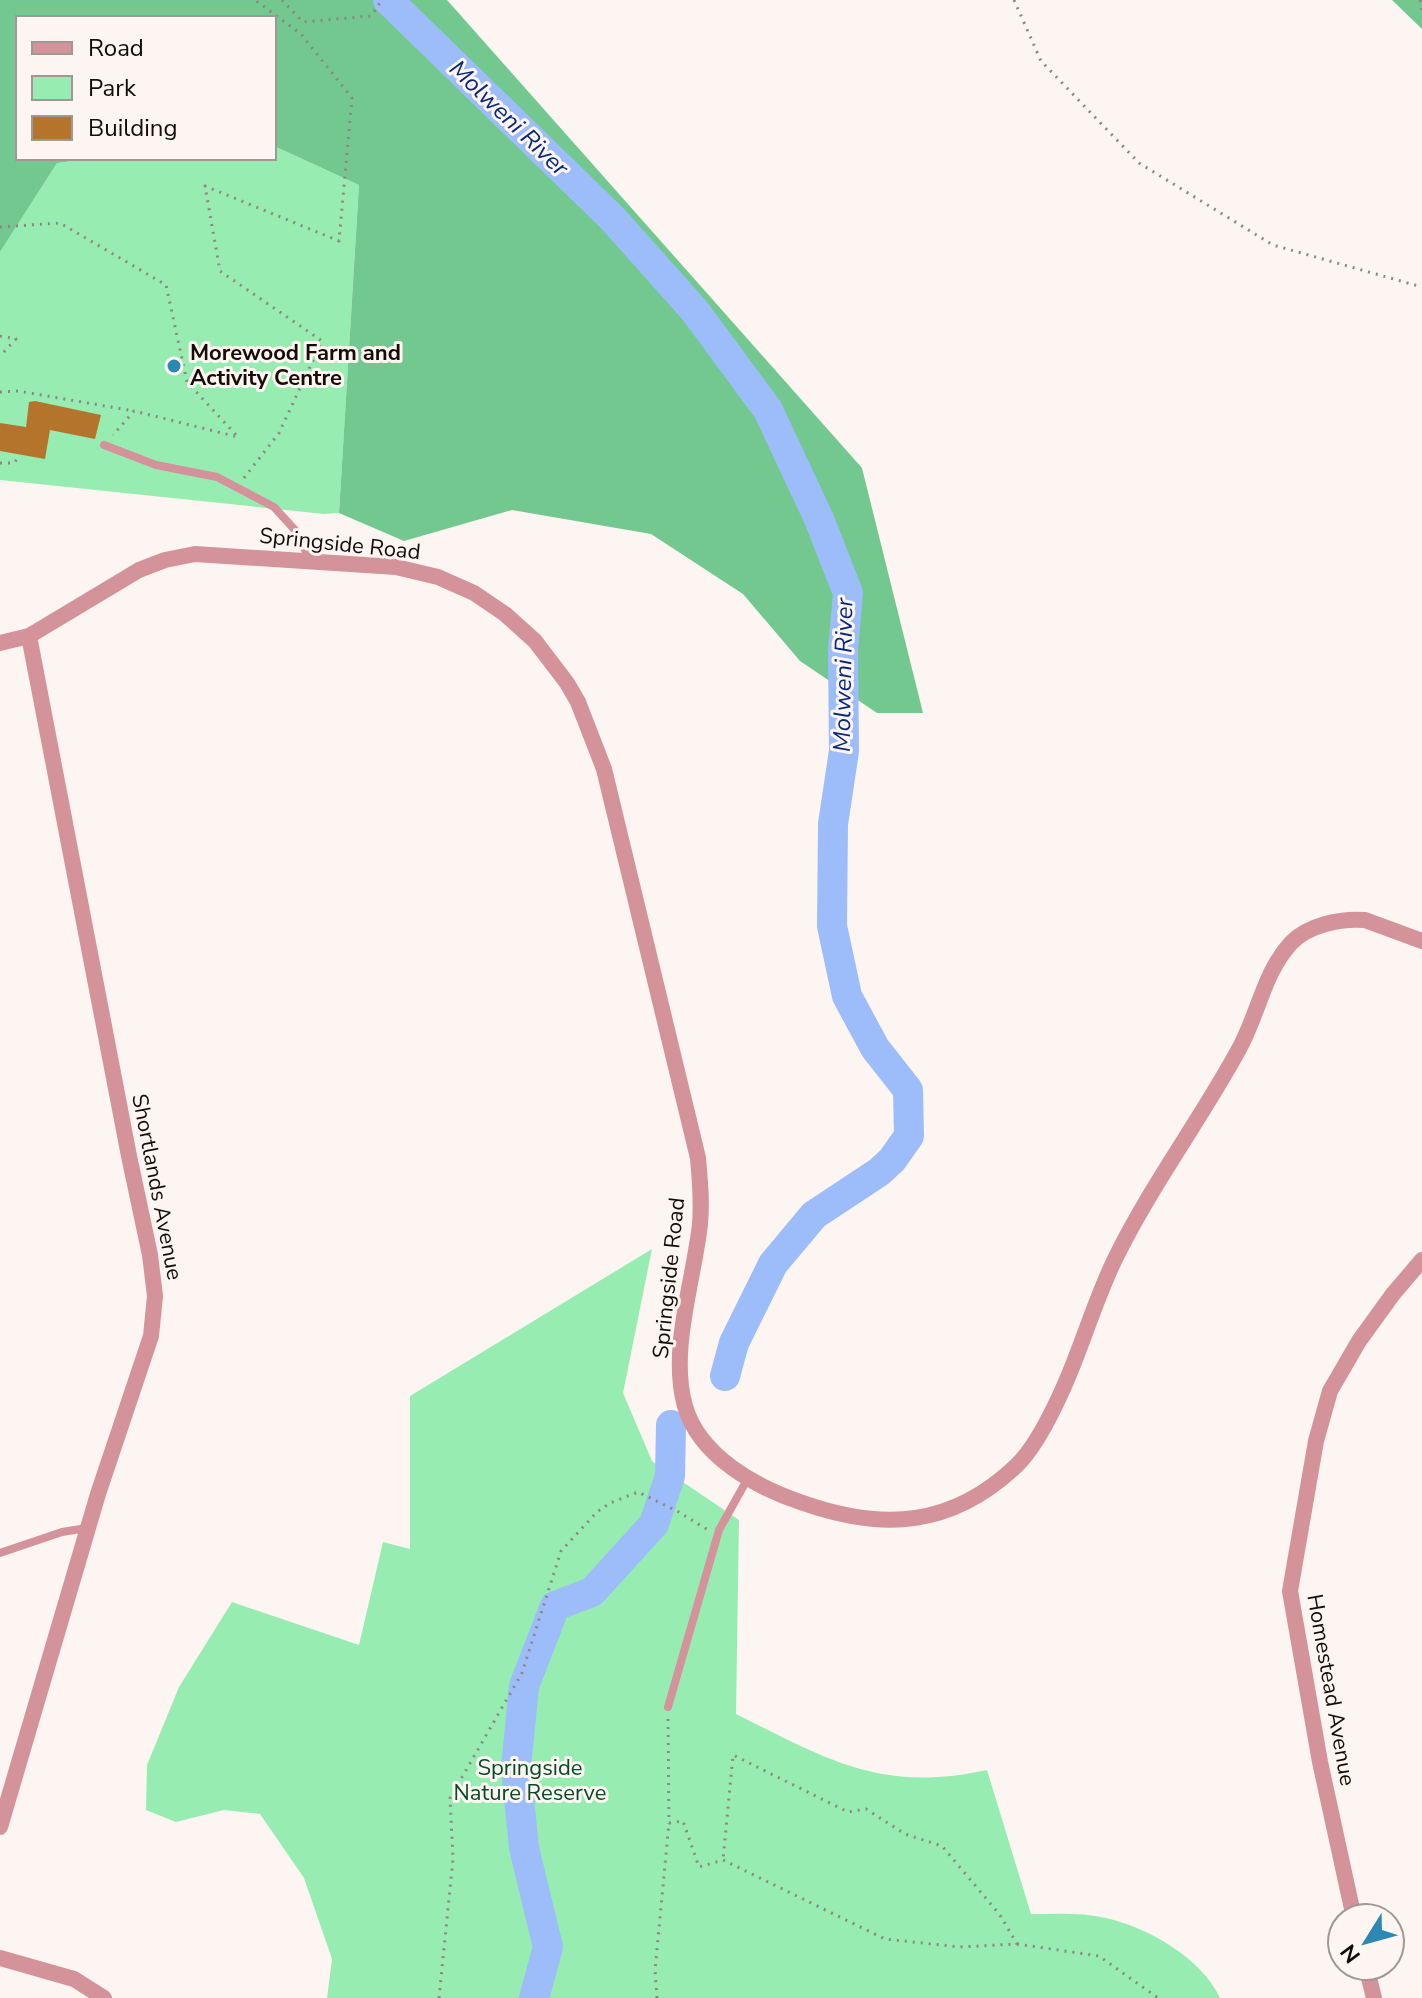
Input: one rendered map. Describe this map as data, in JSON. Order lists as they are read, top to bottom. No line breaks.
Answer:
{"streets":{"street":["Springside Road","Shortlands Avenue","Homestead Avenue"]},"crossings":[["Springside Road","Shortlands Avenue"]],"water":["Molweni River"],"parks":["Springside Nature Reserve"],"places":["Morewood Farm and Activity Centre"],"legend":["Road","Park","Building"],"north":"bottom left"}
